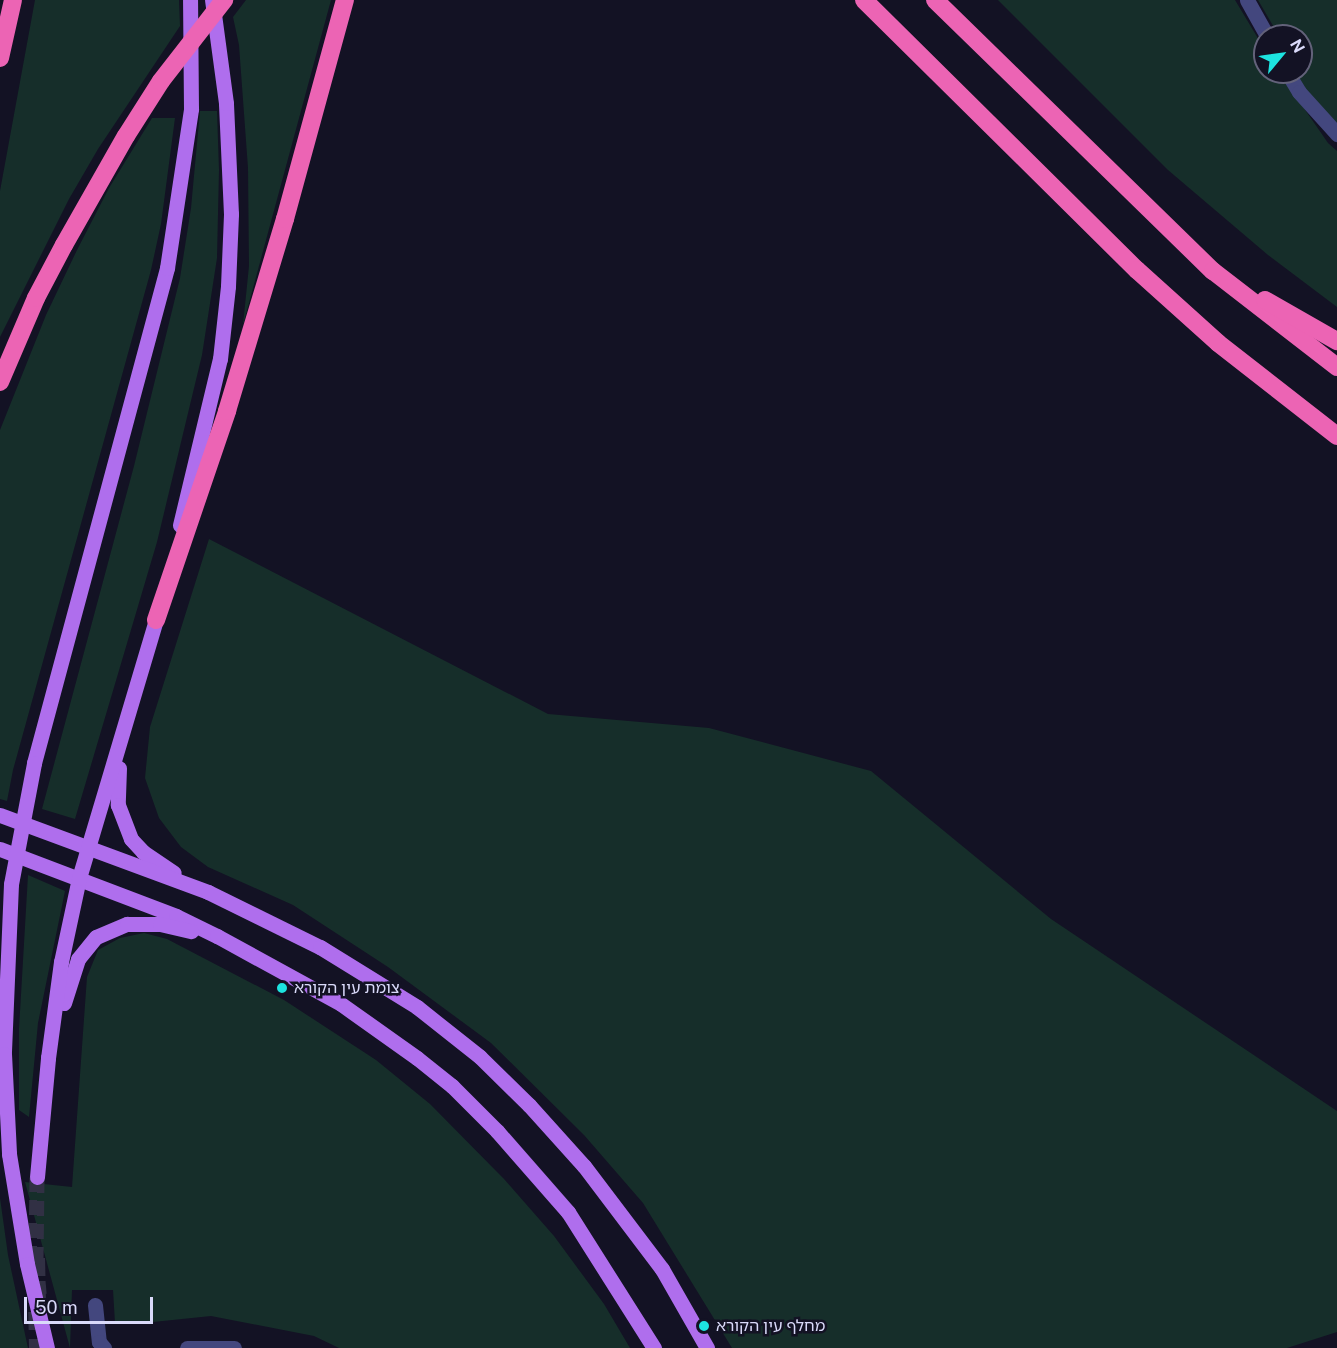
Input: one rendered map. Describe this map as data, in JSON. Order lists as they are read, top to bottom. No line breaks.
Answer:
{"places":["צומת עין הקורא","מחלף עין הקורא"],"scale_bar":"50 m","north":"top right"}
